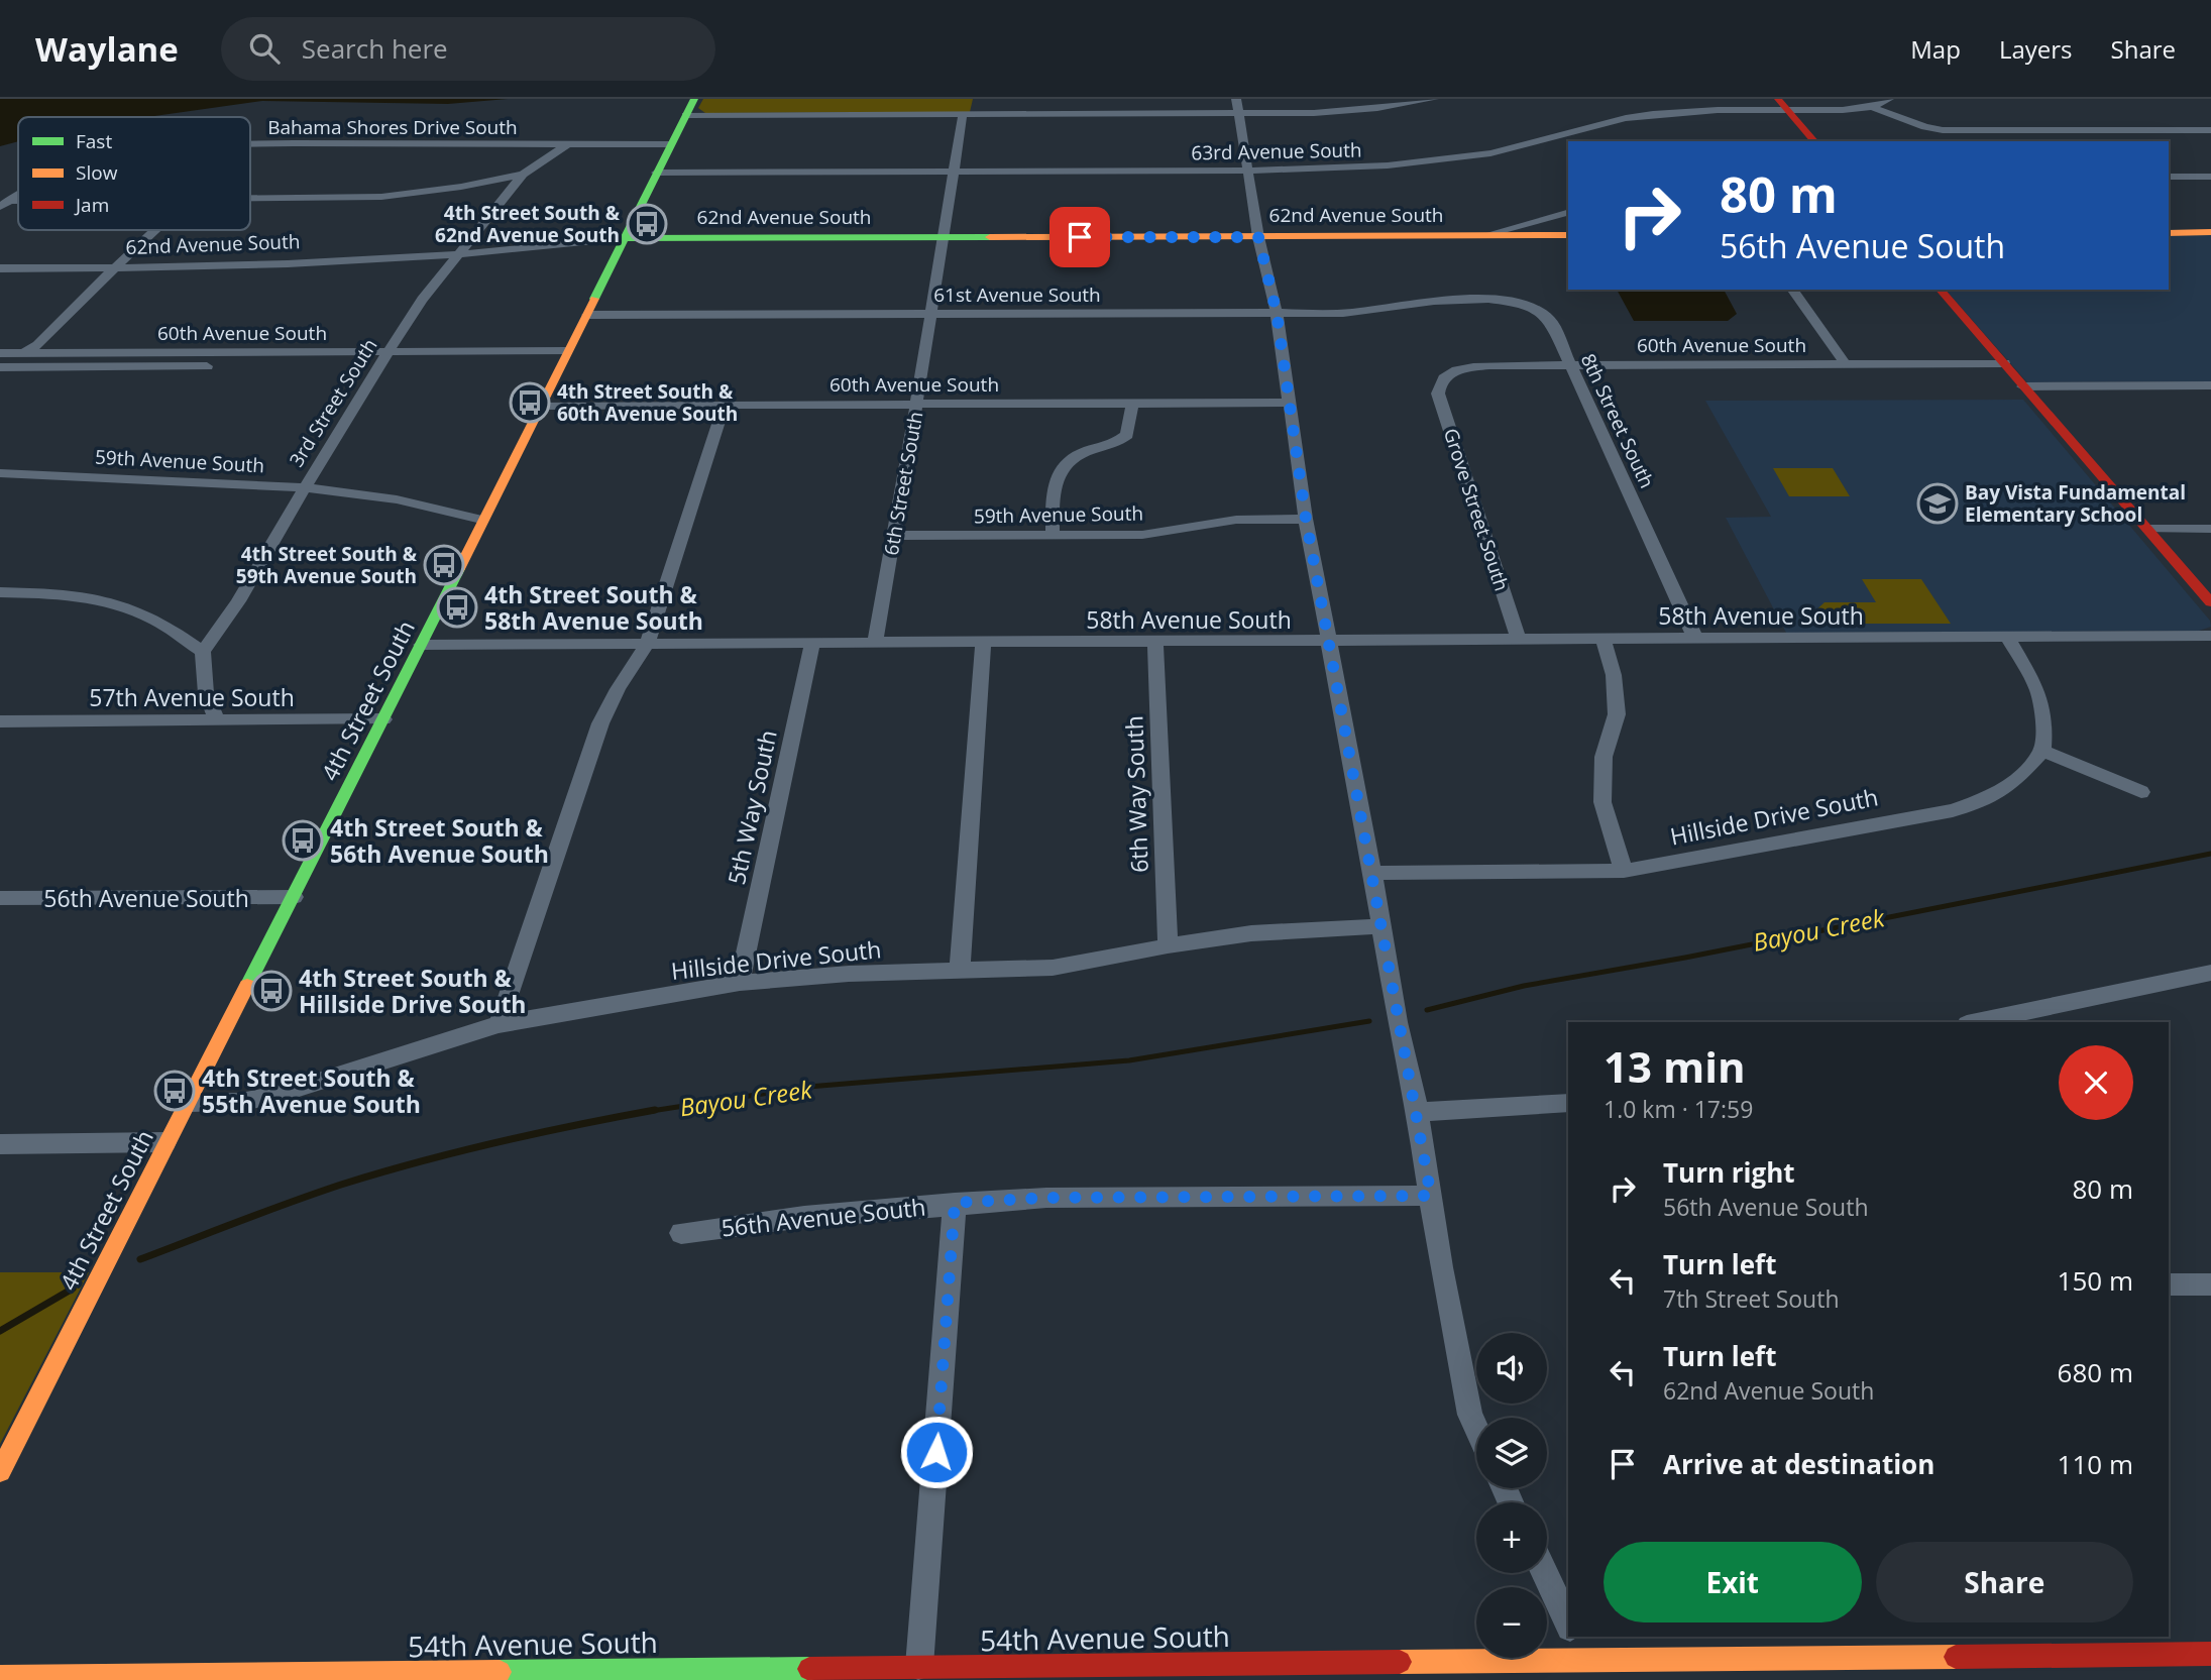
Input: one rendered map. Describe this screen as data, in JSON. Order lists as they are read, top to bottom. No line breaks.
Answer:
{"streets":{"street":["Bahama Shores Drive South","63rd Avenue South","62nd Avenue South","61st Avenue South","60th Avenue South","3rd Street South","8th Street South","59th Avenue South","6th Street South","Grove Street South","58th Avenue South","57th Avenue South","4th Street South","6th Way South","5th Way South","Hillside Drive South","56th Avenue South","54th Avenue South"]},"crossings":[["Bahama Shores Drive South","3rd Street South"],["Bahama Shores Drive South","4th Street South"],["63rd Avenue South","6th Street South"],["63rd Avenue South","4th Street South"],["62nd Avenue South","3rd Street South"],["62nd Avenue South","6th Street South"],["62nd Avenue South","4th Street South"],["61st Avenue South","8th Street South"],["61st Avenue South","6th Street South"],["61st Avenue South","4th Street South"],["60th Avenue South","3rd Street South"],["60th Avenue South","8th Street South"],["60th Avenue South","6th Street South"],["60th Avenue South","Grove Street South"],["60th Avenue South","4th Street South"],["3rd Street South","59th Avenue South"],["8th Street South","58th Avenue South"],["59th Avenue South","6th Street South"],["59th Avenue South","4th Street South"],["6th Street South","58th Avenue South"],["Grove Street South","58th Avenue South"],["58th Avenue South","4th Street South"],["58th Avenue South","6th Way South"],["58th Avenue South","5th Way South"],["57th Avenue South","4th Street South"],["4th Street South","Hillside Drive South"],["4th Street South","56th Avenue South"],["6th Way South","Hillside Drive South"],["5th Way South","Hillside Drive South"]],"water":["Bayou Creek"],"places":{"bus stop":["4th Street South & 62nd Avenue South","4th Street South & 60th Avenue South","4th Street South & 59th Avenue South","4th Street South & 58th Avenue South","4th Street South & 56th Avenue South","4th Street South & Hillside Drive South","4th Street South & 55th Avenue South"],"school or university":["Bay Vista Fundamental Elementary School"]},"legend":["Fast","Slow","Jam"],"page":{"header":"Waylane","search":"Search here","nav":["Map","Layers","Share"],"turn":["80 m","56th Avenue South"],"heading":["13 min","1.0 km · 17:59"],"list":[{"name":"Turn right","note":"56th Avenue South","value":"80 m"},{"name":"Turn left","note":"7th Street South","value":"150 m"},{"name":"Turn left","note":"62nd Avenue South","value":"680 m"},{"name":"Arrive at destination","value":"110 m"}],"map_buttons":["+","−"],"buttons":["Exit","Share"]}}
